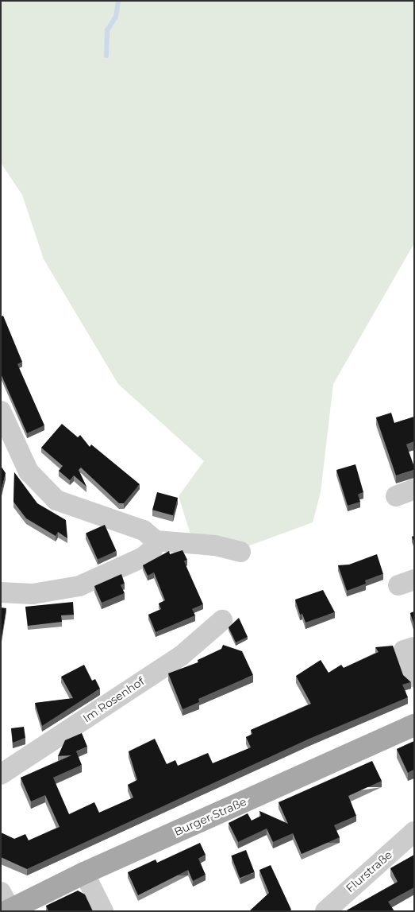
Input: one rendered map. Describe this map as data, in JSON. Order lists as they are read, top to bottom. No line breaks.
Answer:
{"streets":{"main road":["Burger Straße"],"street":["Im Rosenhof","Flurstraße"]}}
